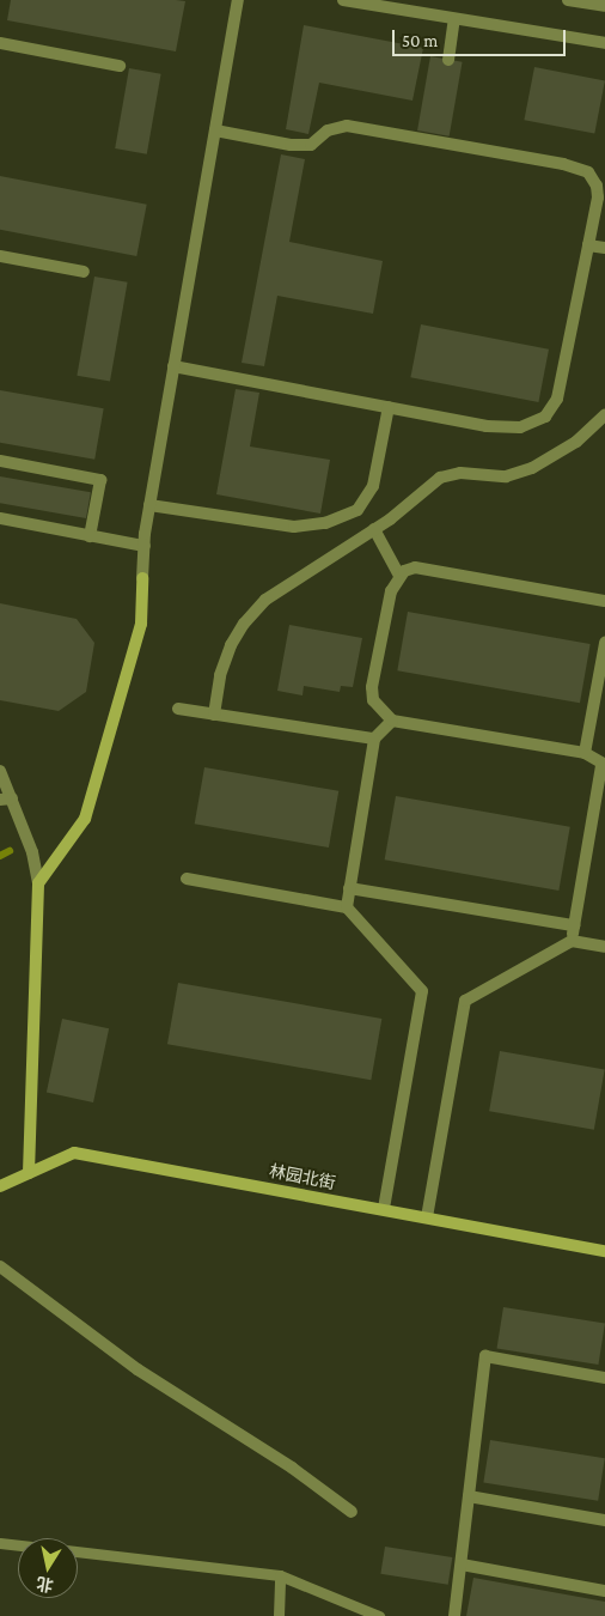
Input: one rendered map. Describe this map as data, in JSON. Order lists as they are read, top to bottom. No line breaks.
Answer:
{"streets":{"street":["林园北街"]},"scale_bar":"50 m","north":"bottom"}
